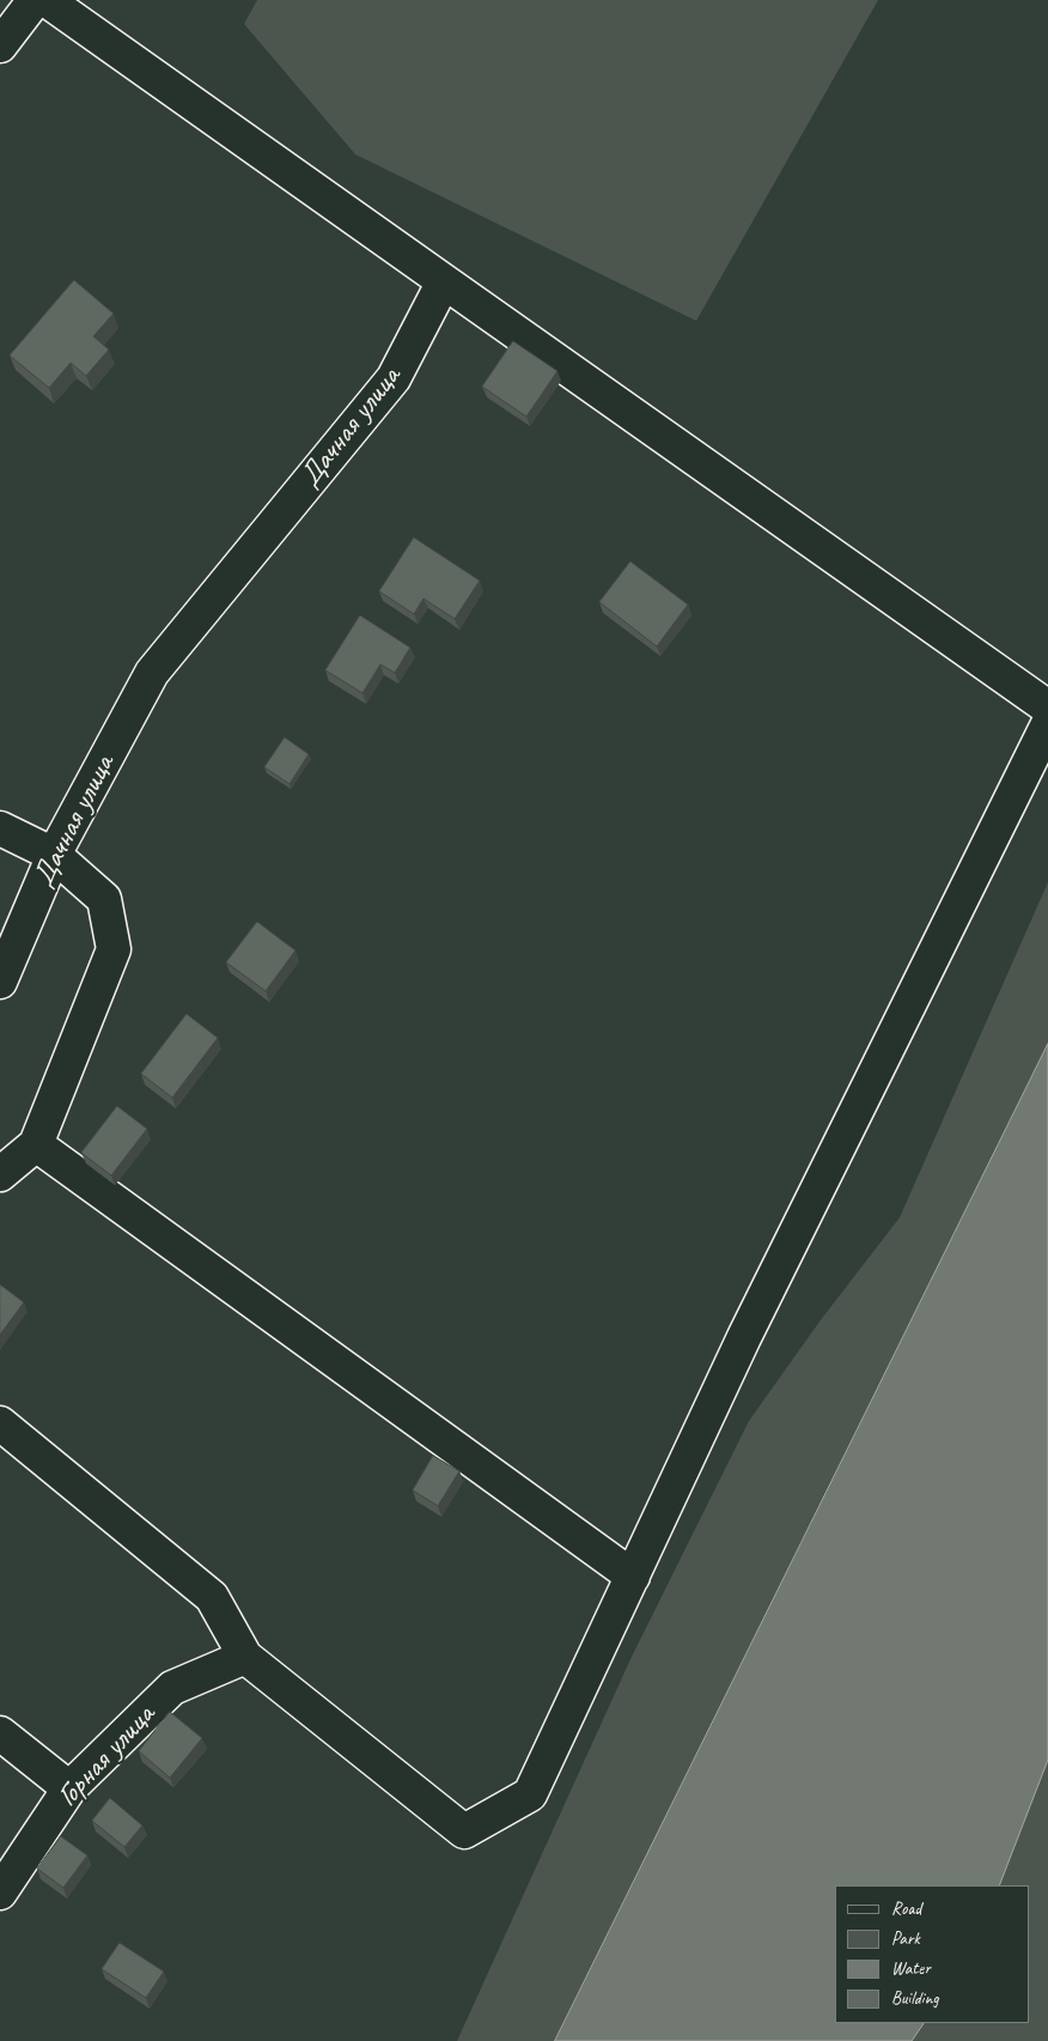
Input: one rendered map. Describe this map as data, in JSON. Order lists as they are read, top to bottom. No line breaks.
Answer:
{"streets":{"street":["Дачная улица","Горная улица"]},"legend":["Road","Park","Water","Building"]}
